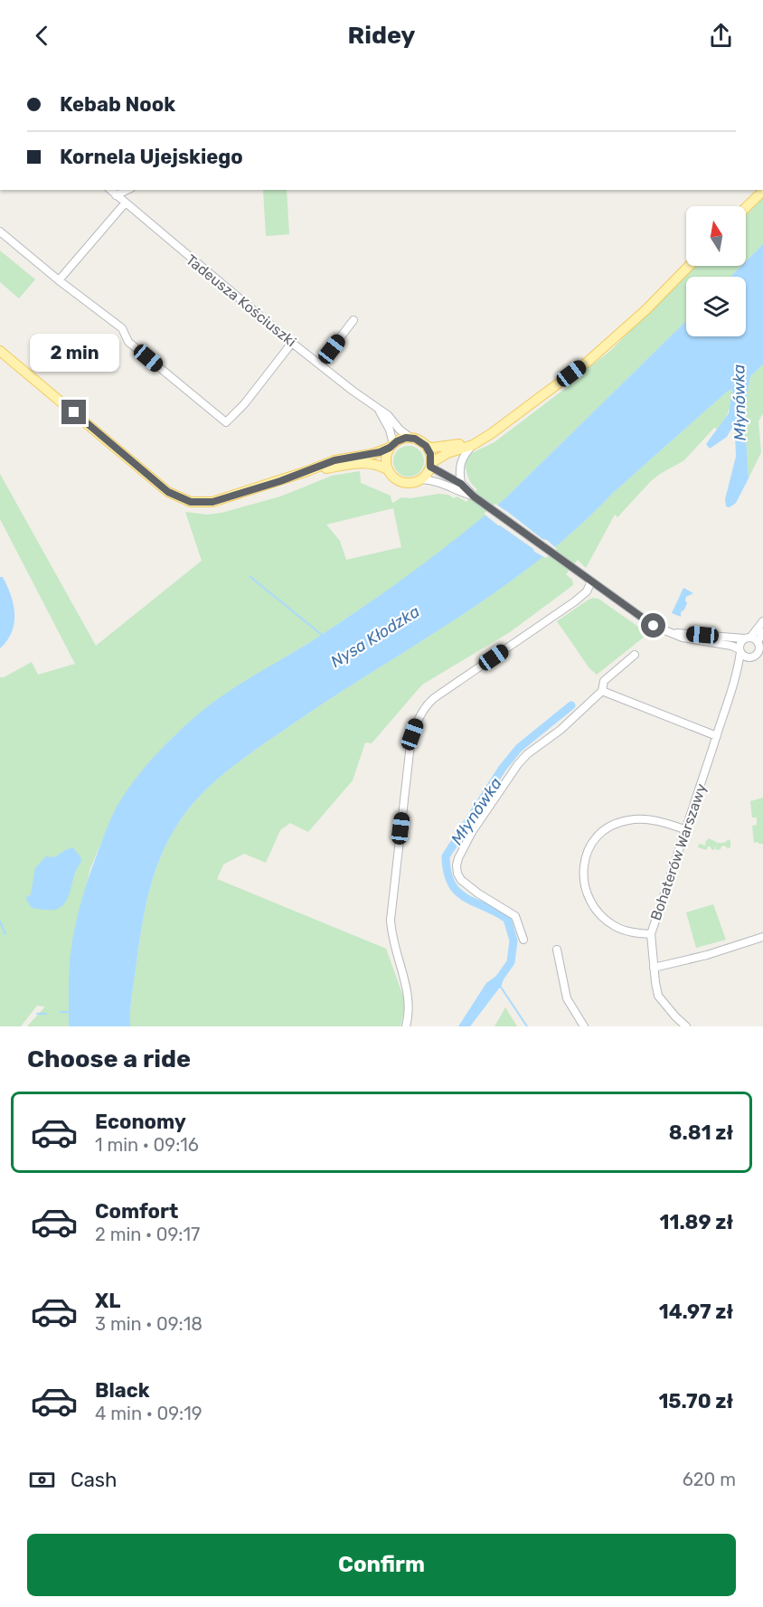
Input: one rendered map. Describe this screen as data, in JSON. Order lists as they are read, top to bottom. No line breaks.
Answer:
{"streets":{"street":["Tadeusza Kościuszki","Bohaterów Warszawy"]},"water":["Młynówka","Nysa Kłodzka"],"north":"top","page":{"header":"Ridey","banner":["Kebab Nook","Kornela Ujejskiego"],"bubble":"2 min","heading":"Choose a ride","list":[{"name":"Economy","note":"1 min · 09:16","value":"8.81 zł"},{"name":"Comfort","note":"2 min · 09:17","value":"11.89 zł"},{"name":"XL","note":"3 min · 09:18","value":"14.97 zł"},{"name":"Black","note":"4 min · 09:19","value":"15.70 zł"}],"pay":["Cash","620 m"],"buttons":"Confirm"}}
